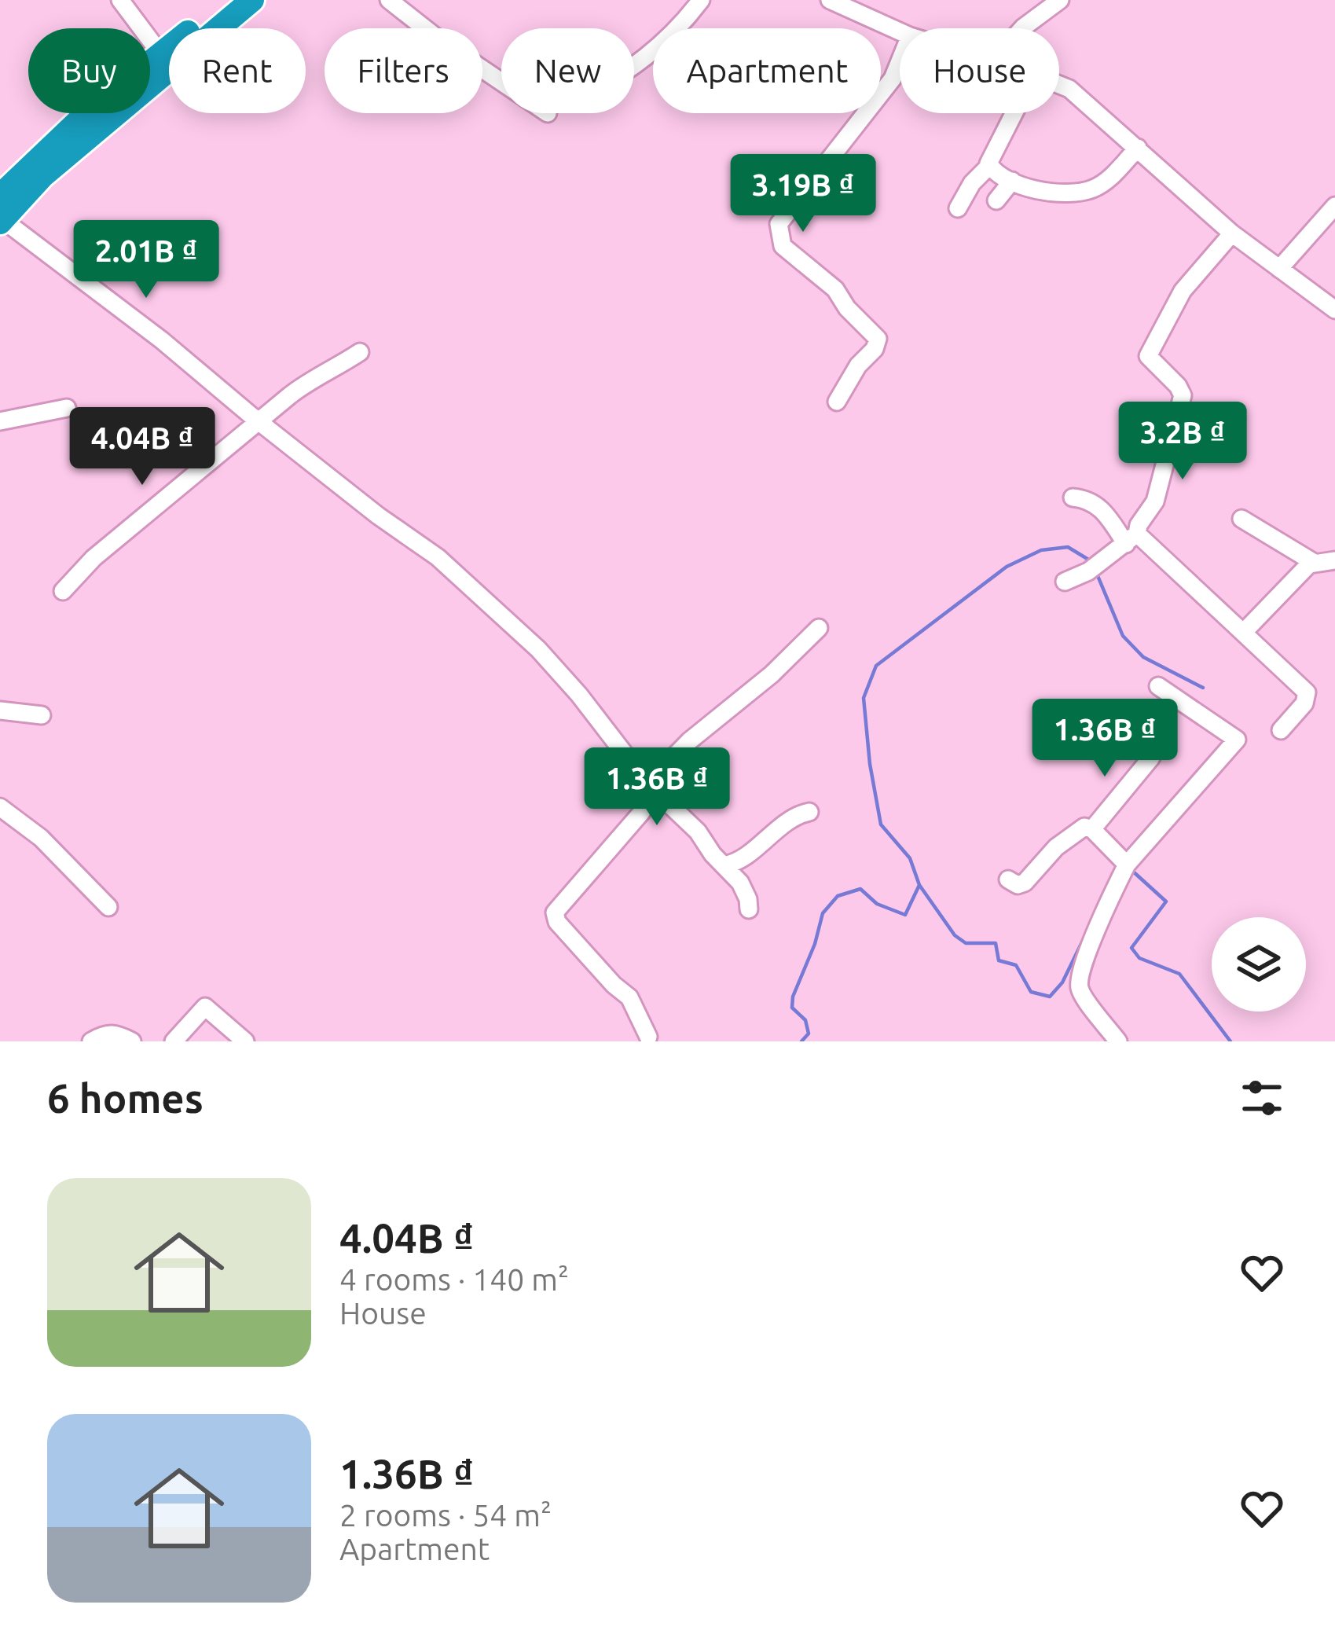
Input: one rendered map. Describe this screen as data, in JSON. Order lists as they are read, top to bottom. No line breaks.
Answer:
{"page":{"chip":["Buy","Rent","Filters","New","Apartment","House"],"price":["3.19B ₫","2.01B ₫","3.2B ₫","4.04B ₫","1.36B ₫","1.36B ₫"],"heading":"6 homes","list":[{"name":"4.04B ₫","note":"4 rooms · 140 m² · House"},{"name":"1.36B ₫","note":"2 rooms · 54 m² · Apartment"}]}}
